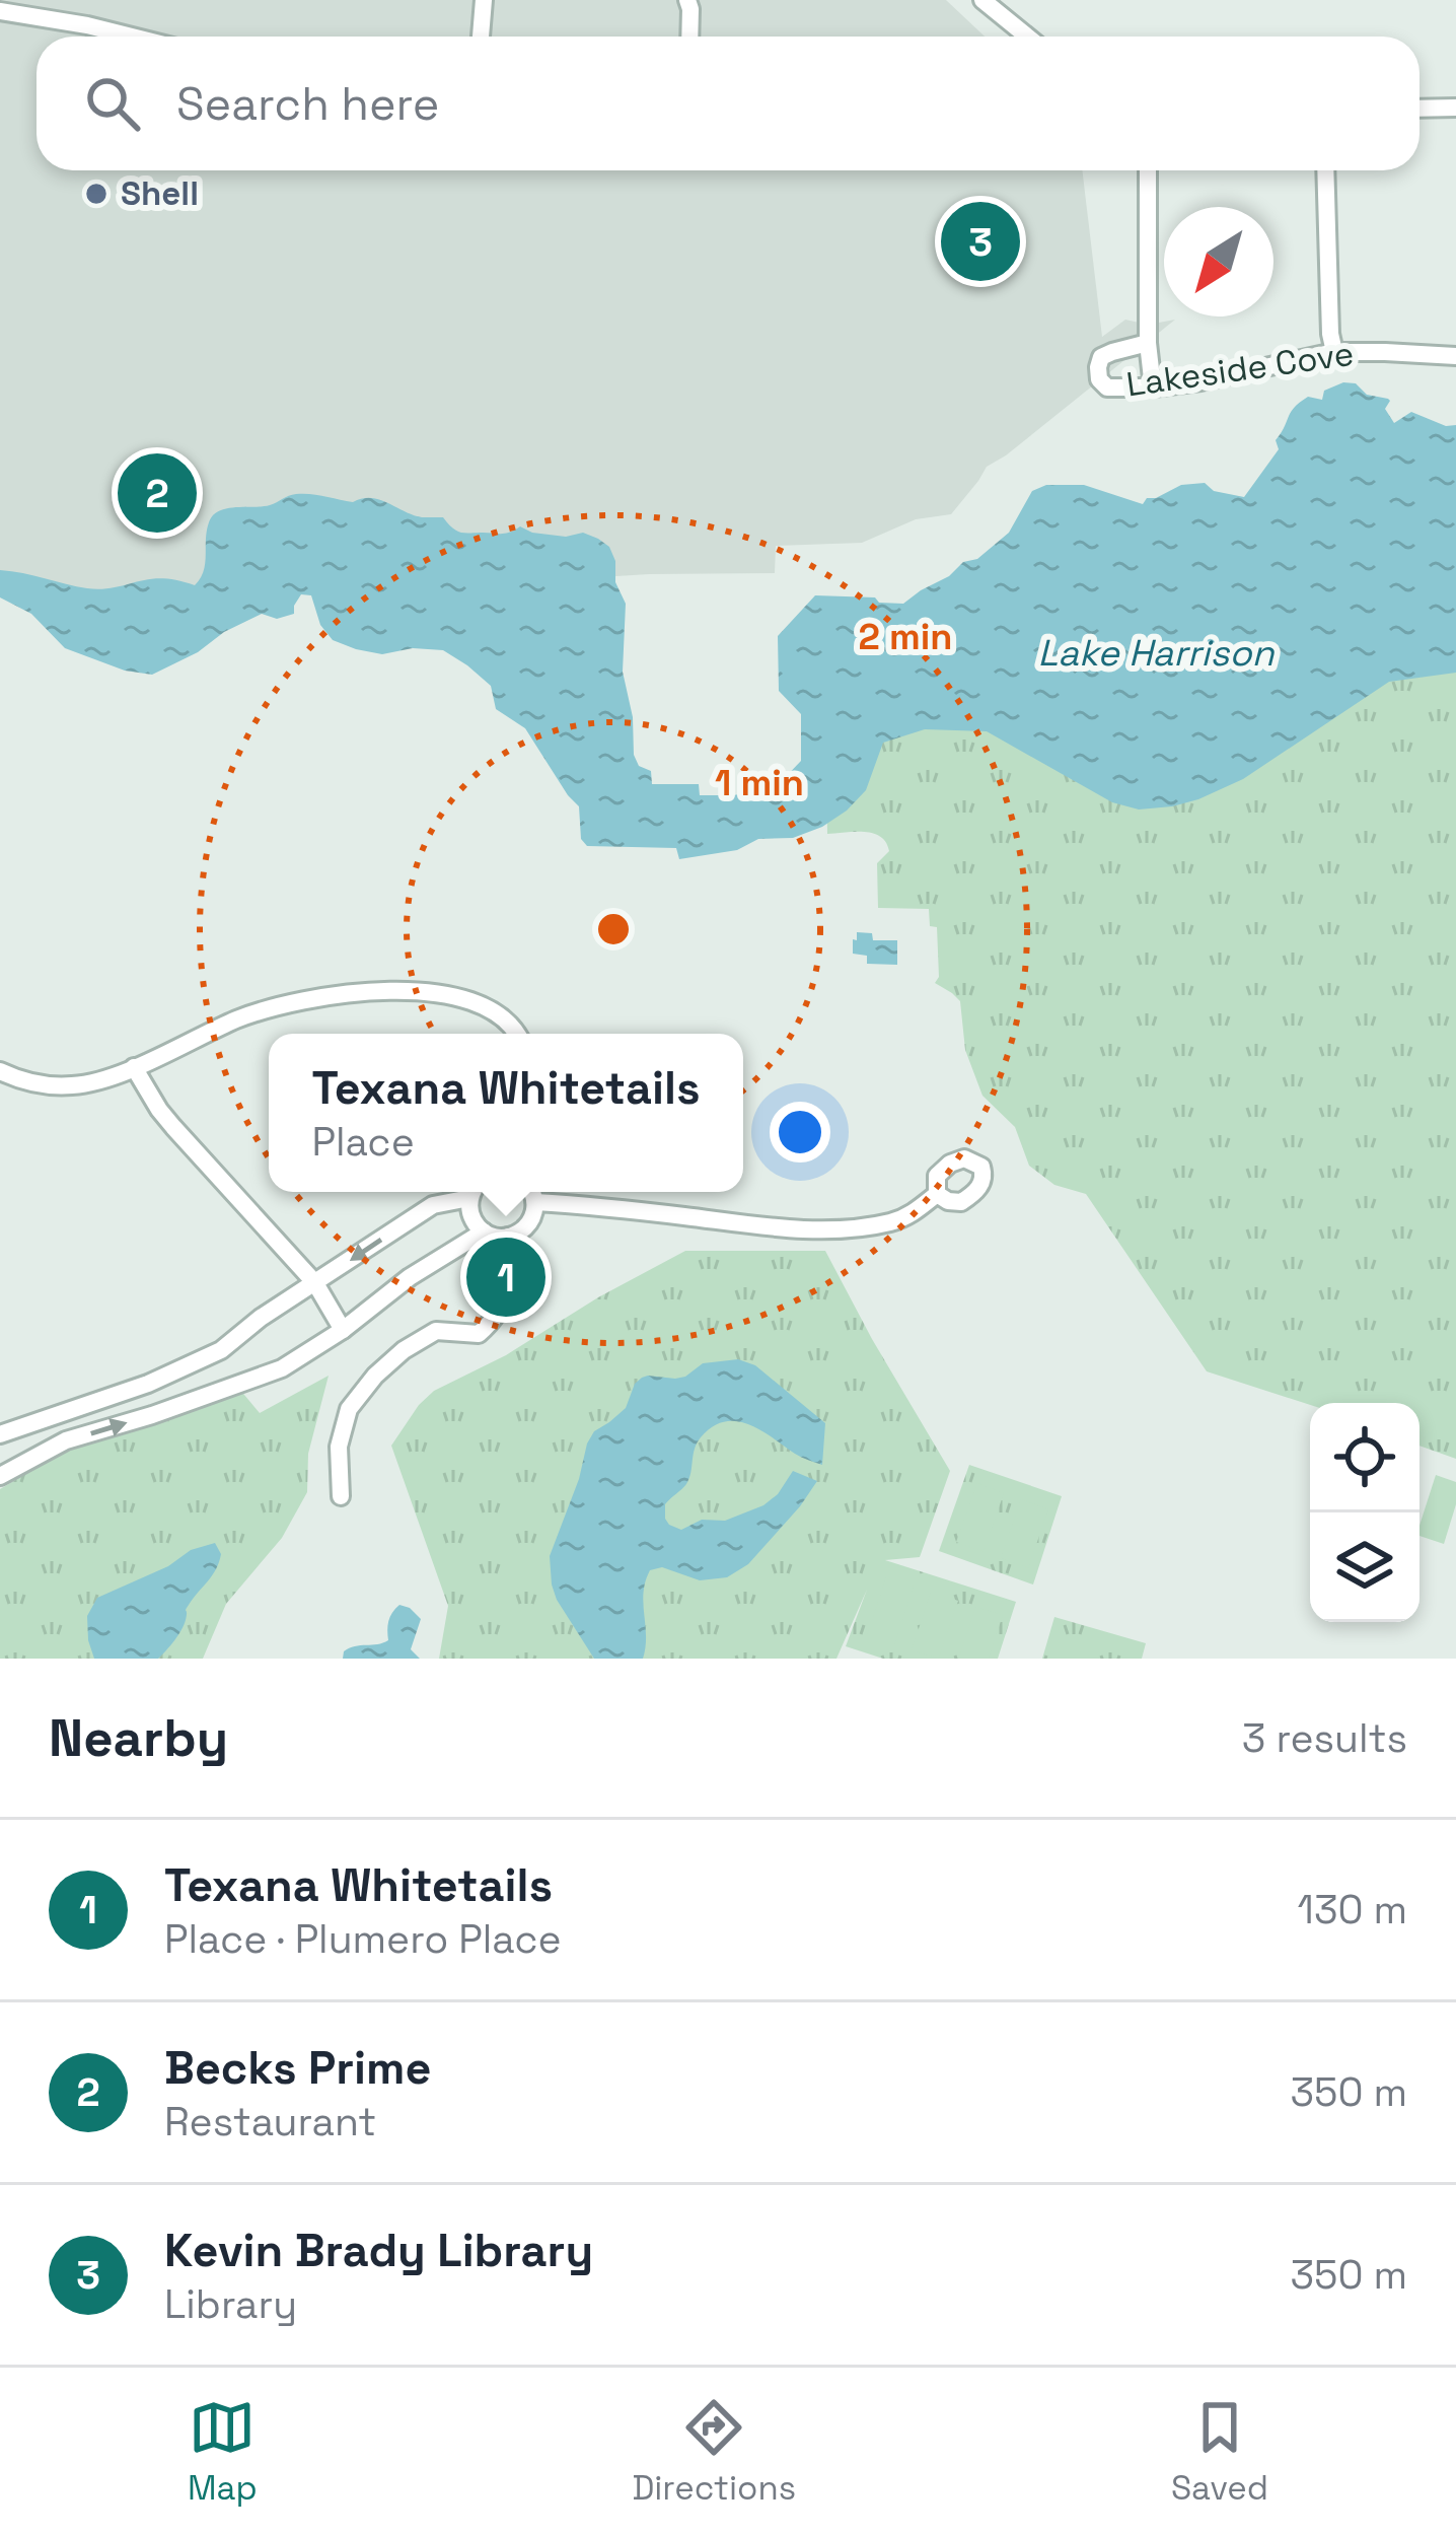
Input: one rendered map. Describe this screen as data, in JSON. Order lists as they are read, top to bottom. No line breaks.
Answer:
{"streets":{"street":["Lakeside Cove"]},"water":["Lake Harrison"],"places":["Shell"],"north":"bottom left","page":{"search":"Search here","pins":["3","2","1"],"popup":["Texana Whitetails","Place"],"heading":["Nearby","3 results"],"list":[{"mark":"1","name":"Texana Whitetails","note":"Place · Plumero Place","value":"130 m"},{"mark":"2","name":"Becks Prime","note":"Restaurant","value":"350 m"},{"mark":"3","name":"Kevin Brady Library","note":"Library","value":"350 m"}],"nav":["Map","Directions","Saved"]},"rings":["2 min","1 min"]}
